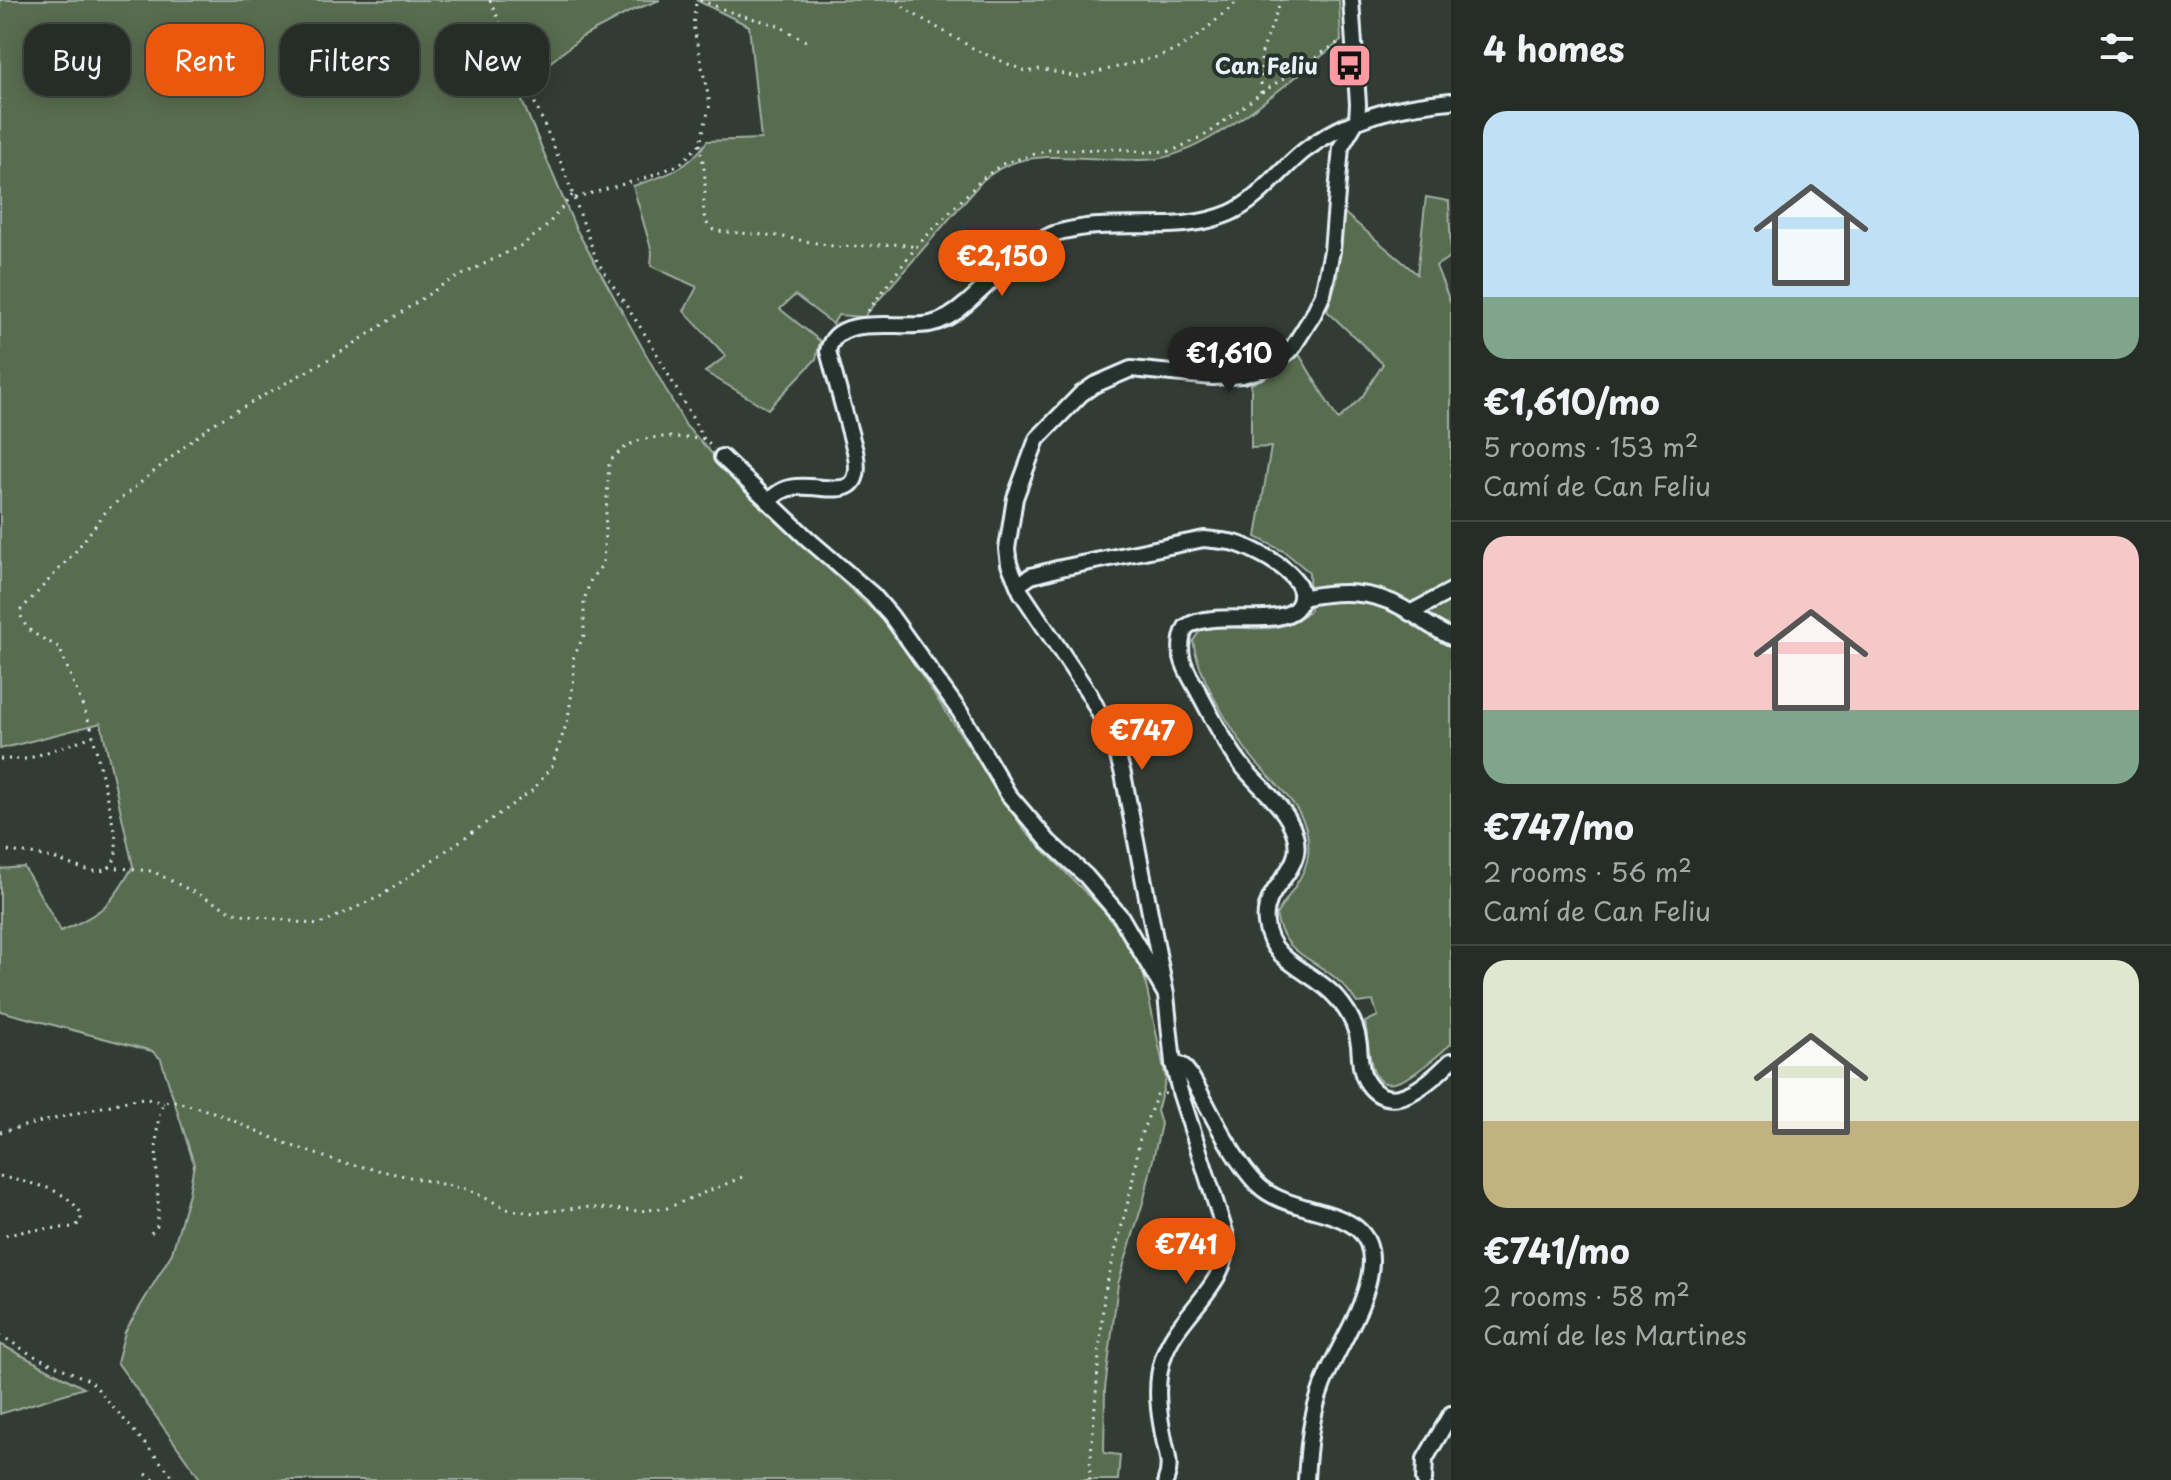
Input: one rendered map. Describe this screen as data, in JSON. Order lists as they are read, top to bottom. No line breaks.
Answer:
{"places":{"bus stop":["Can Feliu"]},"page":{"heading":"4 homes","chip":["Buy","Rent","Filters","New"],"list":[{"name":"€1,610/mo","note":"5 rooms · 153 m² · Camí de Can Feliu"},{"name":"€747/mo","note":"2 rooms · 56 m² · Camí de Can Feliu"},{"name":"€741/mo","note":"2 rooms · 58 m² · Camí de les Martines"}],"price":["€2,150","€1,610","€747","€741"]}}
